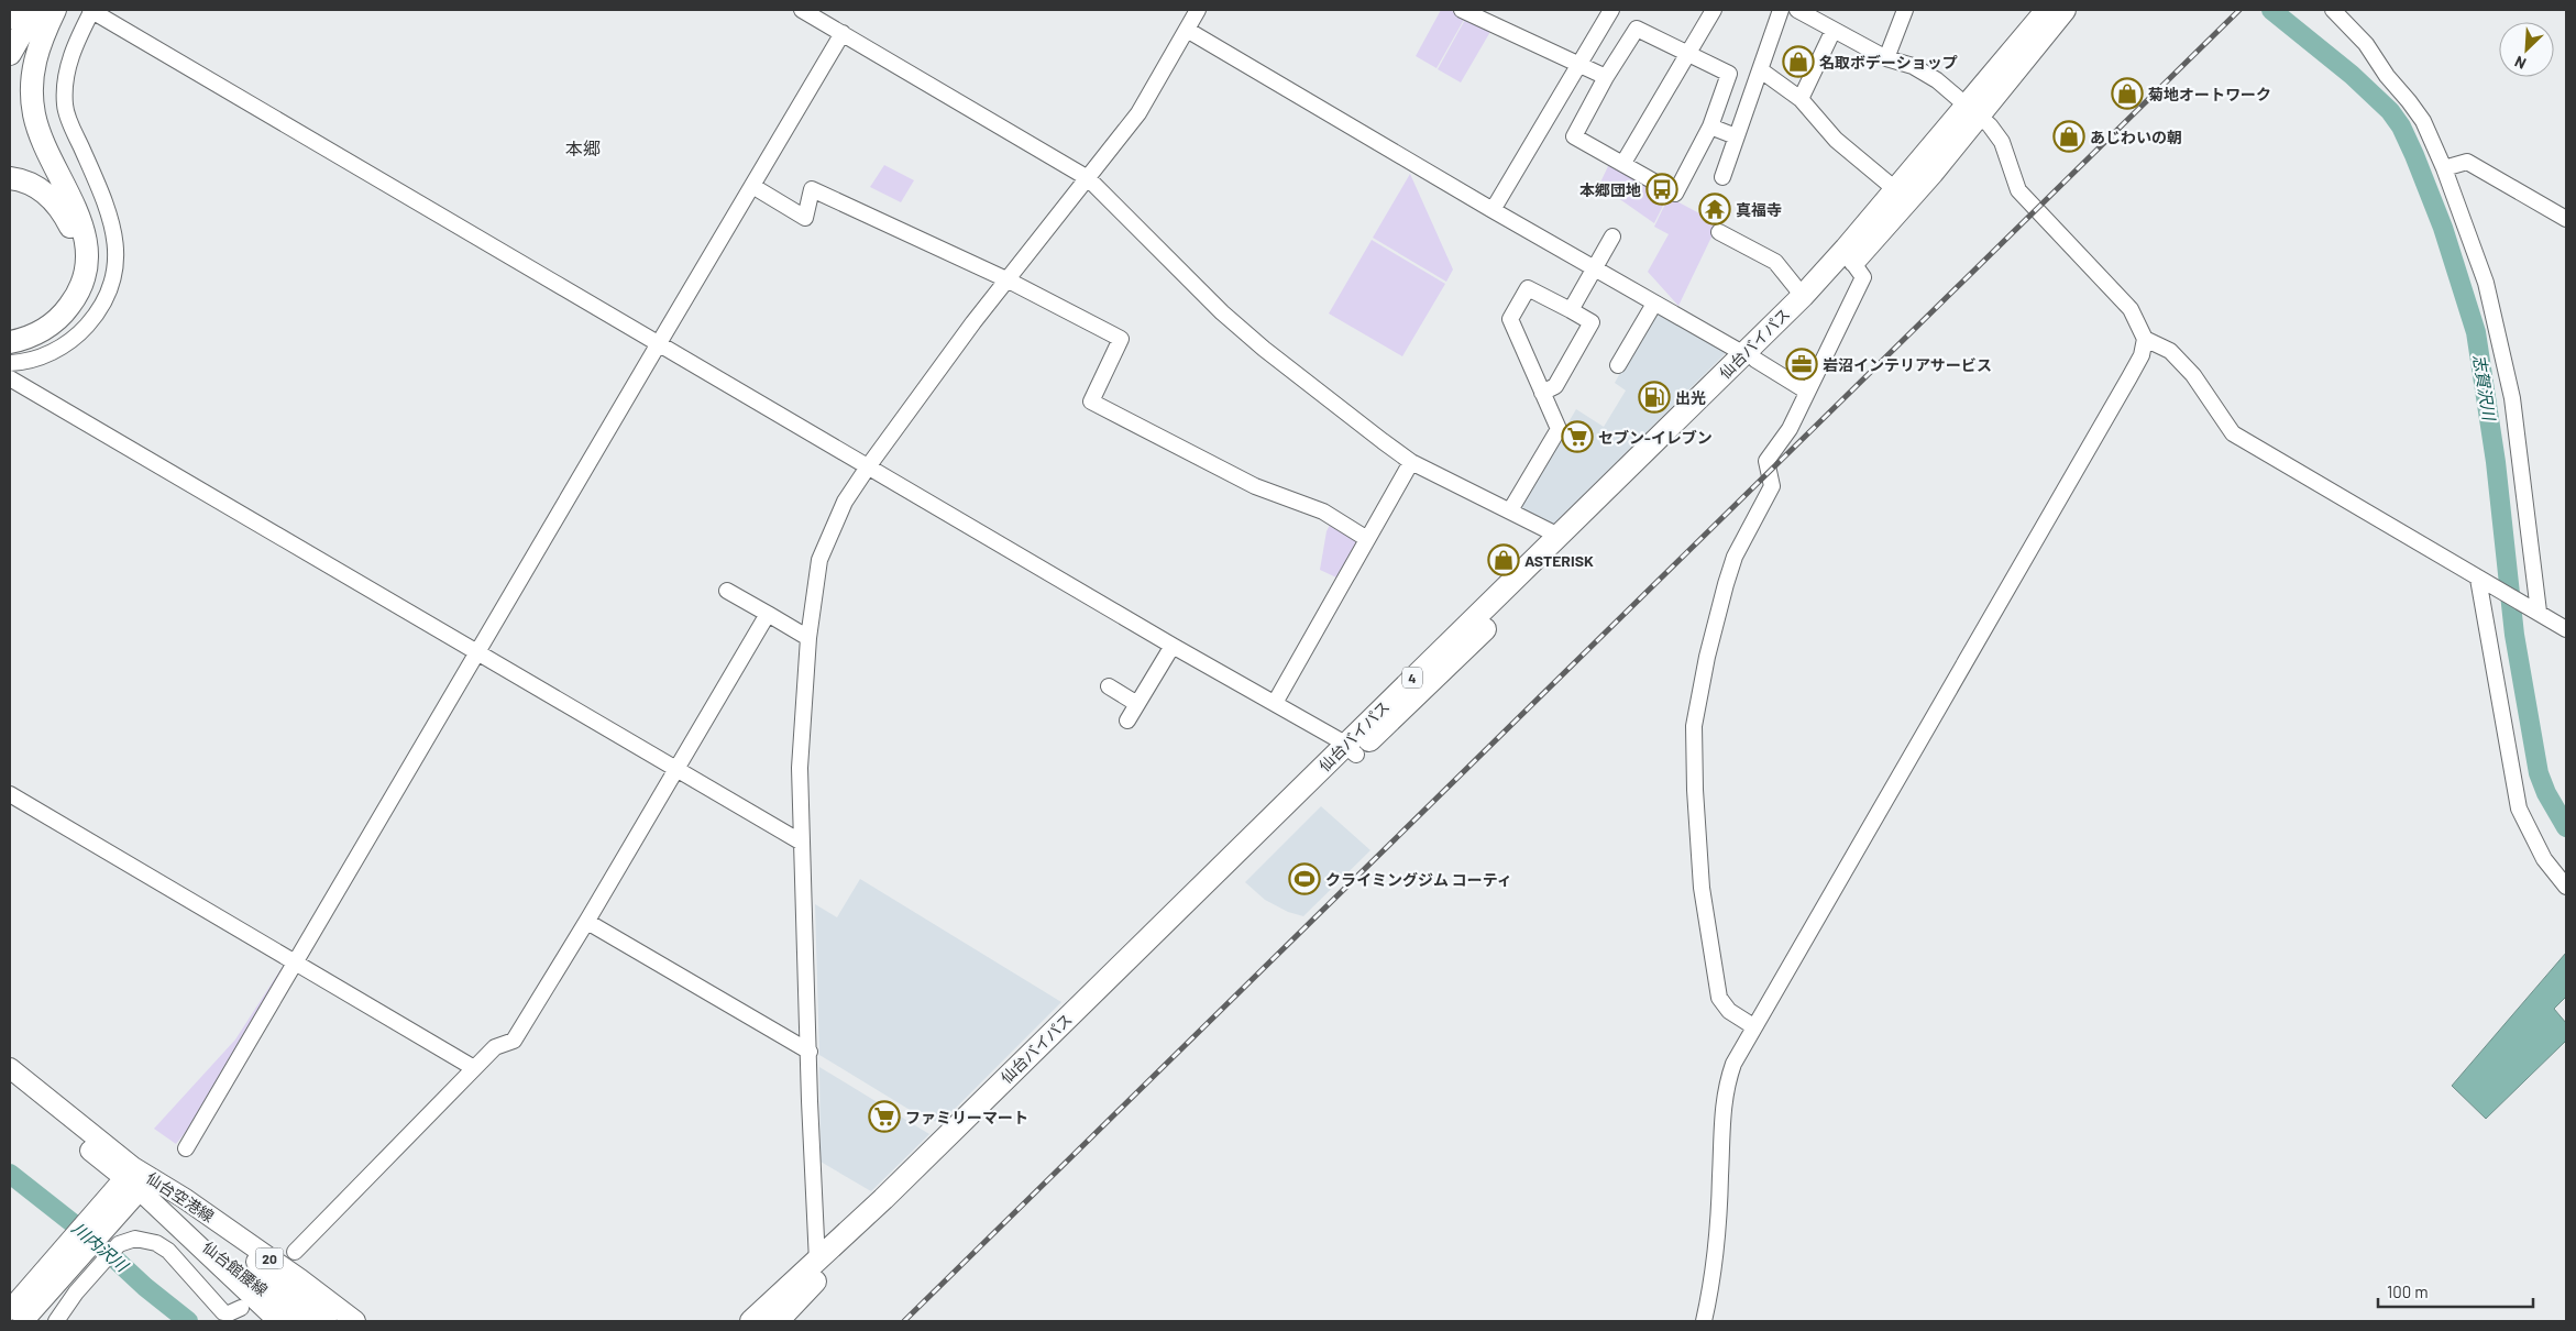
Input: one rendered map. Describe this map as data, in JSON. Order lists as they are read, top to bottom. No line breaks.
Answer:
{"streets":{"highway":["仙台バイパス","4"],"main road":["仙台空港線","20","仙台館腰線"]},"crossings":[["仙台空港線","仙台館腰線"]],"districts":["本郷"],"water":["志賀沢川","川内沢川"],"places":{"shop":["名取ボデーショップ","菊地オートワーク","あじわいの朝","ASTERISK"],"bus stop":["本郷団地"],"temple":["真福寺"],"office":["岩沼インテリアサービス"],"fuel station":["出光"],"supermarket":["セブン-イレブン","ファミリーマート"],"sports":["クライミングジム コーティ"]},"scale_bar":"100 m","north":"bottom left"}
